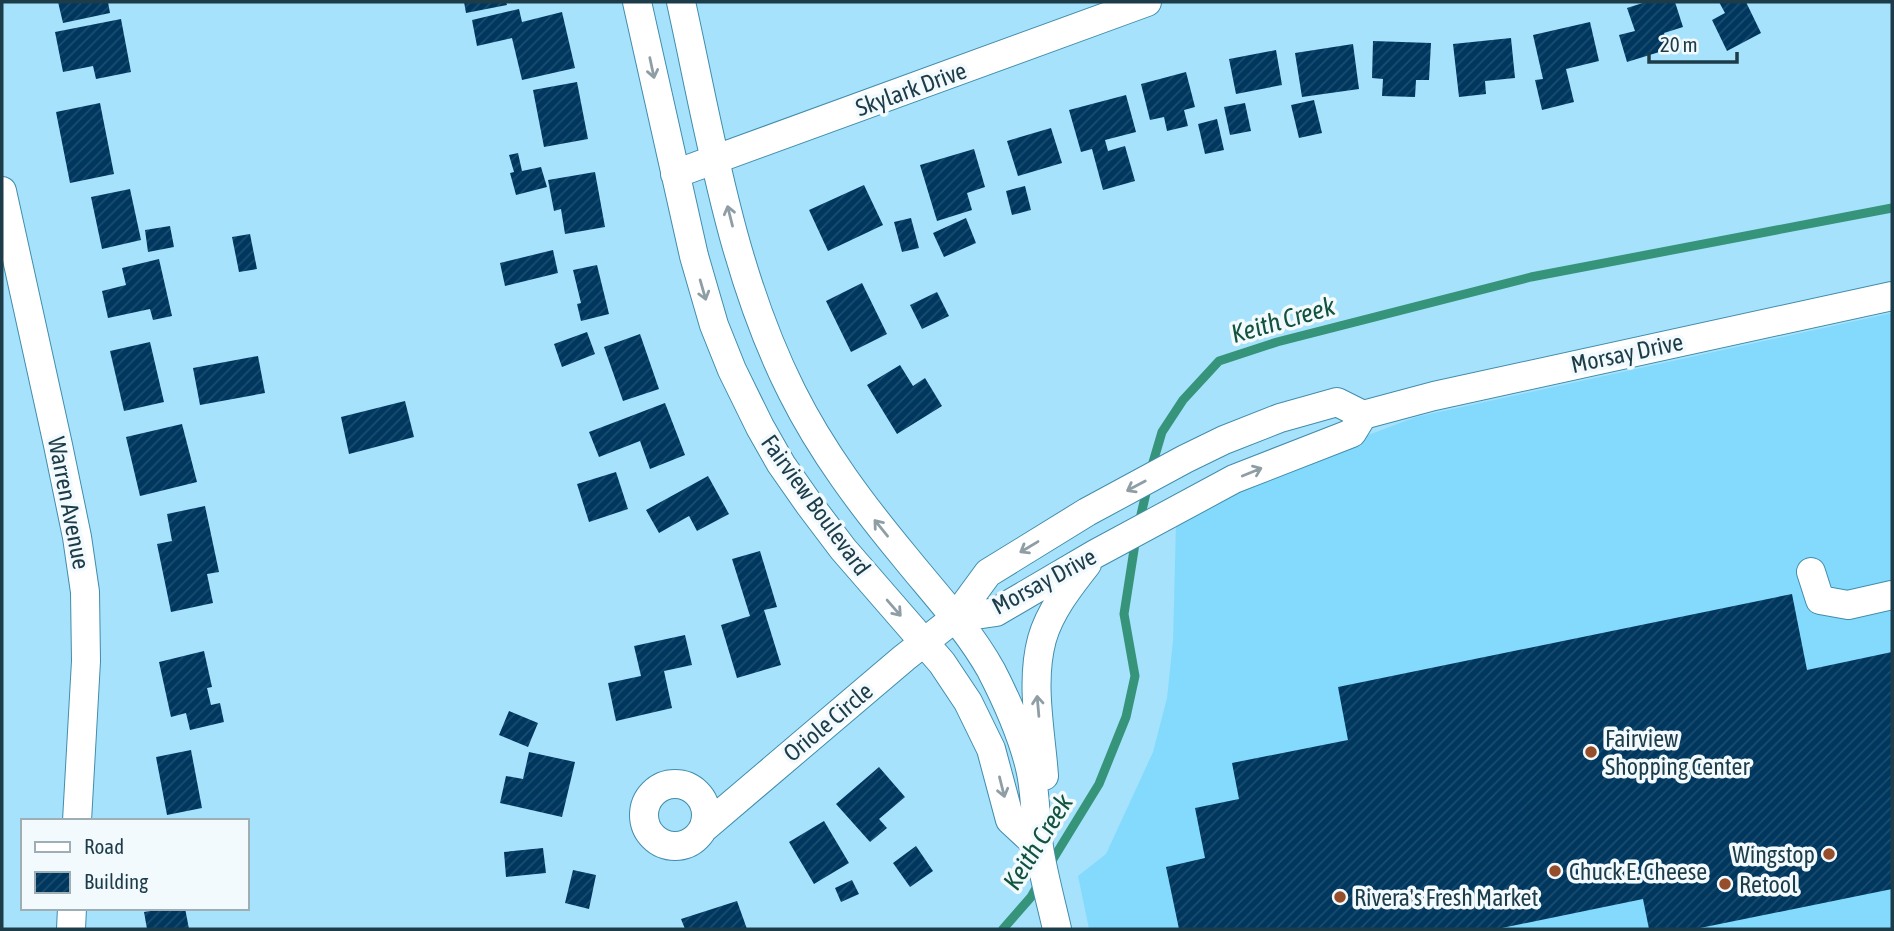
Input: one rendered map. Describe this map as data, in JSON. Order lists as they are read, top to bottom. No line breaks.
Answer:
{"streets":{"street":["Skylark Drive","Morsay Drive","Warren Avenue","Fairview Boulevard","Oriole Circle"]},"crossings":[["Skylark Drive","Fairview Boulevard"],["Morsay Drive","Fairview Boulevard"],["Morsay Drive","Oriole Circle"],["Fairview Boulevard","Oriole Circle"]],"water":["Keith Creek"],"places":["Fairview Shopping Center","Wingstop","Chuck E. Cheese","Retool","Rivera's Fresh Market"],"legend":["Road","Building"],"scale_bar":"20 m"}
